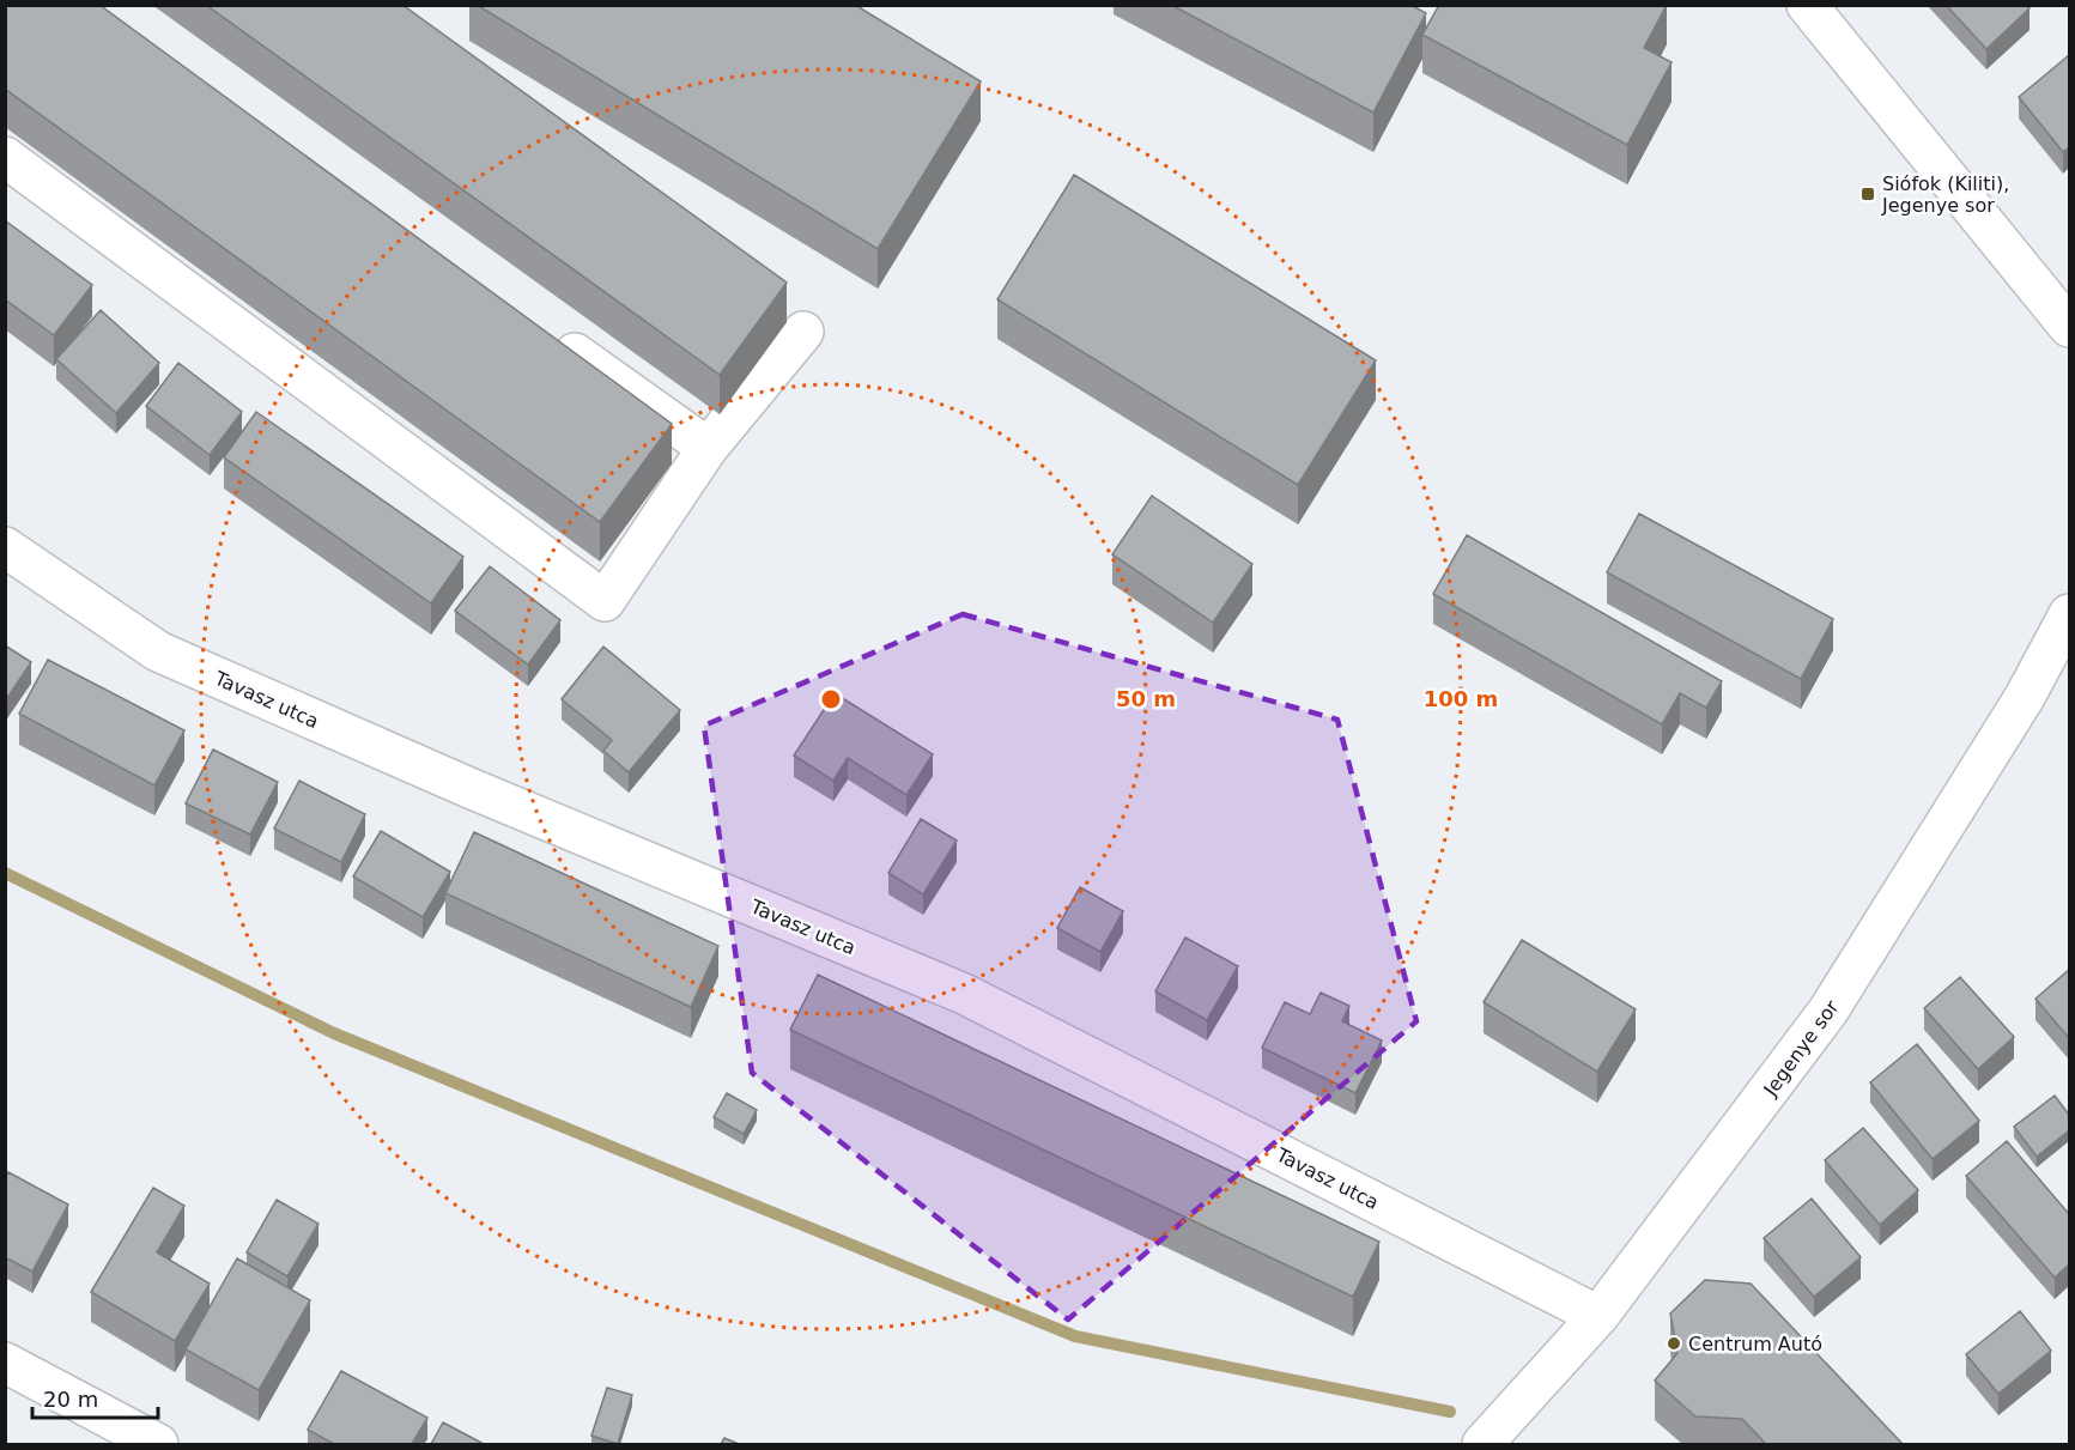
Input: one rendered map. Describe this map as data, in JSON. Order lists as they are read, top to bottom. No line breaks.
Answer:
{"streets":{"street":["Tavasz utca","Jegenye sor"]},"crossings":[["Tavasz utca","Jegenye sor"]],"places":{"transit":["Siófok (Kiliti), Jegenye sor"],"other":["Centrum Autó"]},"scale_bar":"20 m","rings":["50 m","100 m"]}
